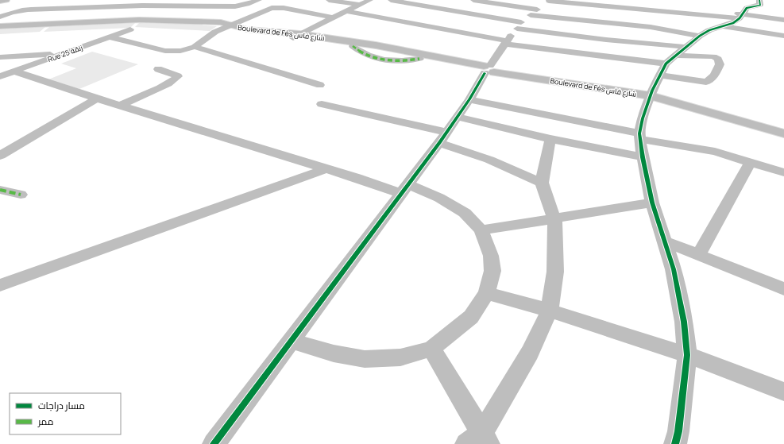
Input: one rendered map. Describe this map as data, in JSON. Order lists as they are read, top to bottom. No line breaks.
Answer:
{"streets":{"main road":["Boulevard de Fès شارع فاس"],"street":["Rue 25 زنقة"]},"legend":["مسار دراجات","ممر"]}
